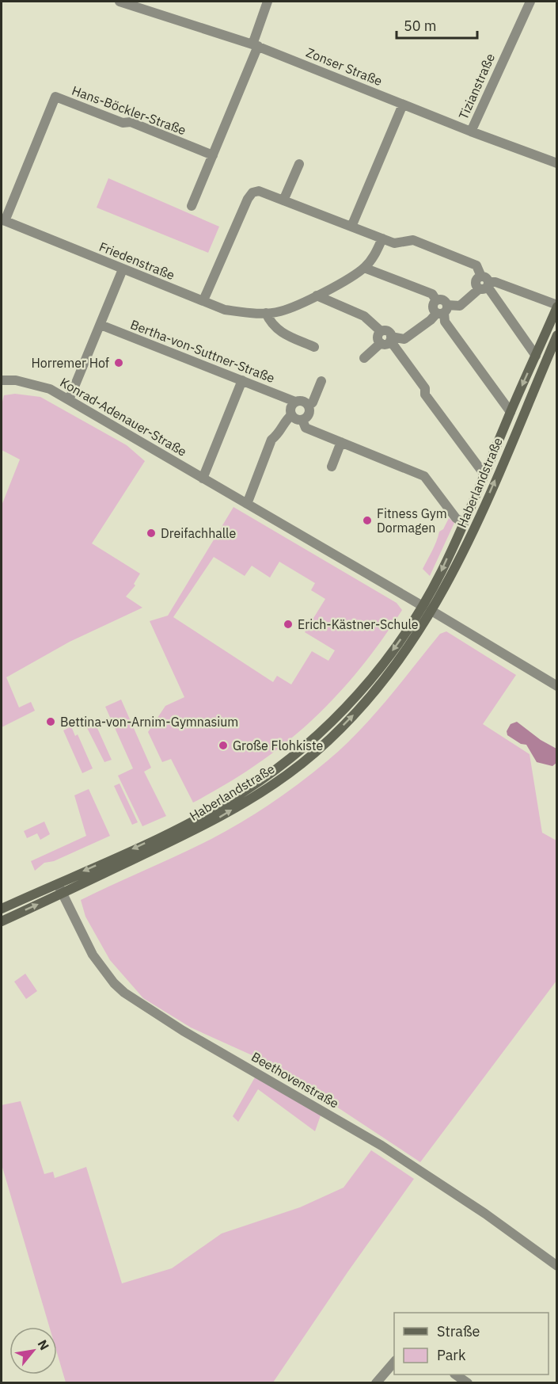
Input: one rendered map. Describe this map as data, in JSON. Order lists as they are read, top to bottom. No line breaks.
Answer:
{"streets":{"street":["Zonser Straße","Tizianstraße","Hans-Böckler-Straße","Friedenstraße","Bertha-von-Suttner-Straße","Konrad-Adenauer-Straße","Haberlandstraße","Beethovenstraße"]},"crossings":[["Zonser Straße","Tizianstraße"],["Hans-Böckler-Straße","Friedenstraße"],["Konrad-Adenauer-Straße","Haberlandstraße"],["Haberlandstraße","Beethovenstraße"]],"places":["Horremer Hof","Fitness Gym Dormagen","Dreifachhalle","Erich-Kästner-Schule","Bettina-von-Arnim-Gymnasium","Große Flohkiste"],"legend":["Straße","Park"],"scale_bar":"50 m","north":"top right"}
